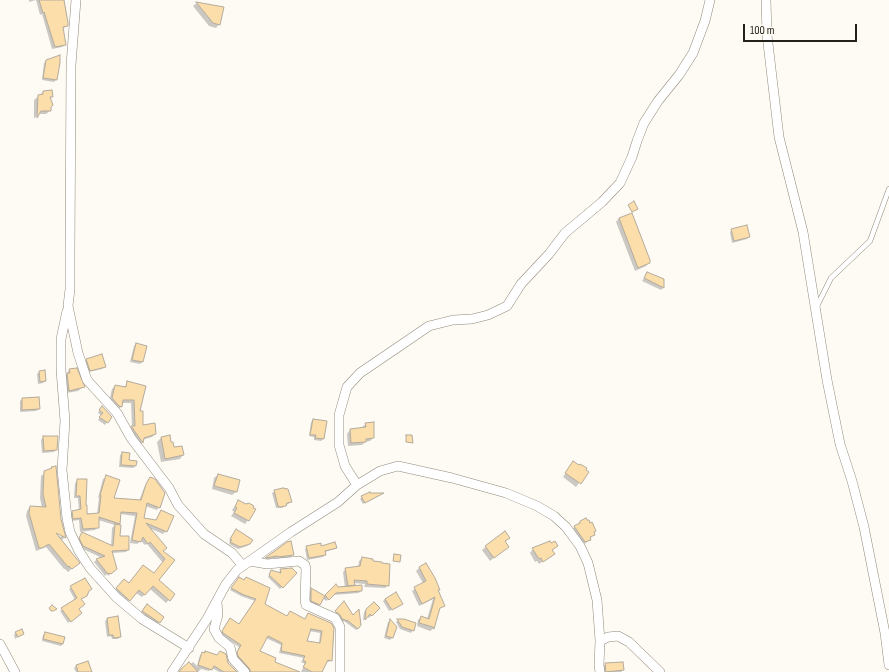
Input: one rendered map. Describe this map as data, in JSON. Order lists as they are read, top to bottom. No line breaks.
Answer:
{"scale_bar":"100 m"}
